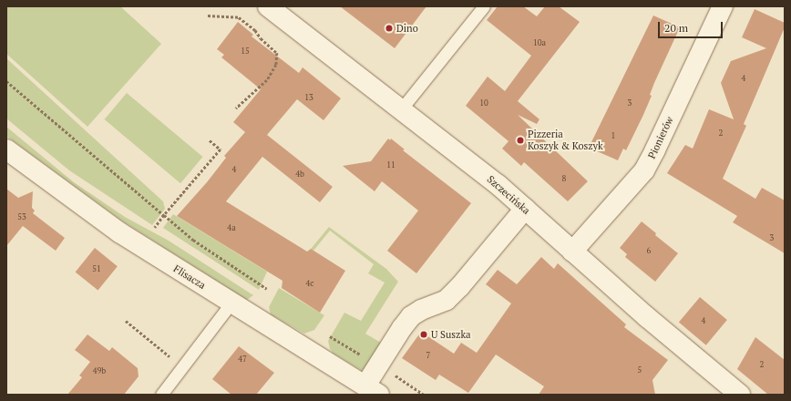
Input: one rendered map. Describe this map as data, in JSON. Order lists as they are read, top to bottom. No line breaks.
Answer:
{"streets":{"street":["Pionierów","Szczecińska","Flisacza"]},"crossings":[["Pionierów","Szczecińska"]],"places":["Dino","Pizzeria Koszyk & Koszyk","U Suszka"],"house_numbers":["10a","15","4","13","10","3","2","1","11","4","4b","8","53","4a","3","6","51","4c","4","7","47","2","5","49b"],"scale_bar":"20 m"}
